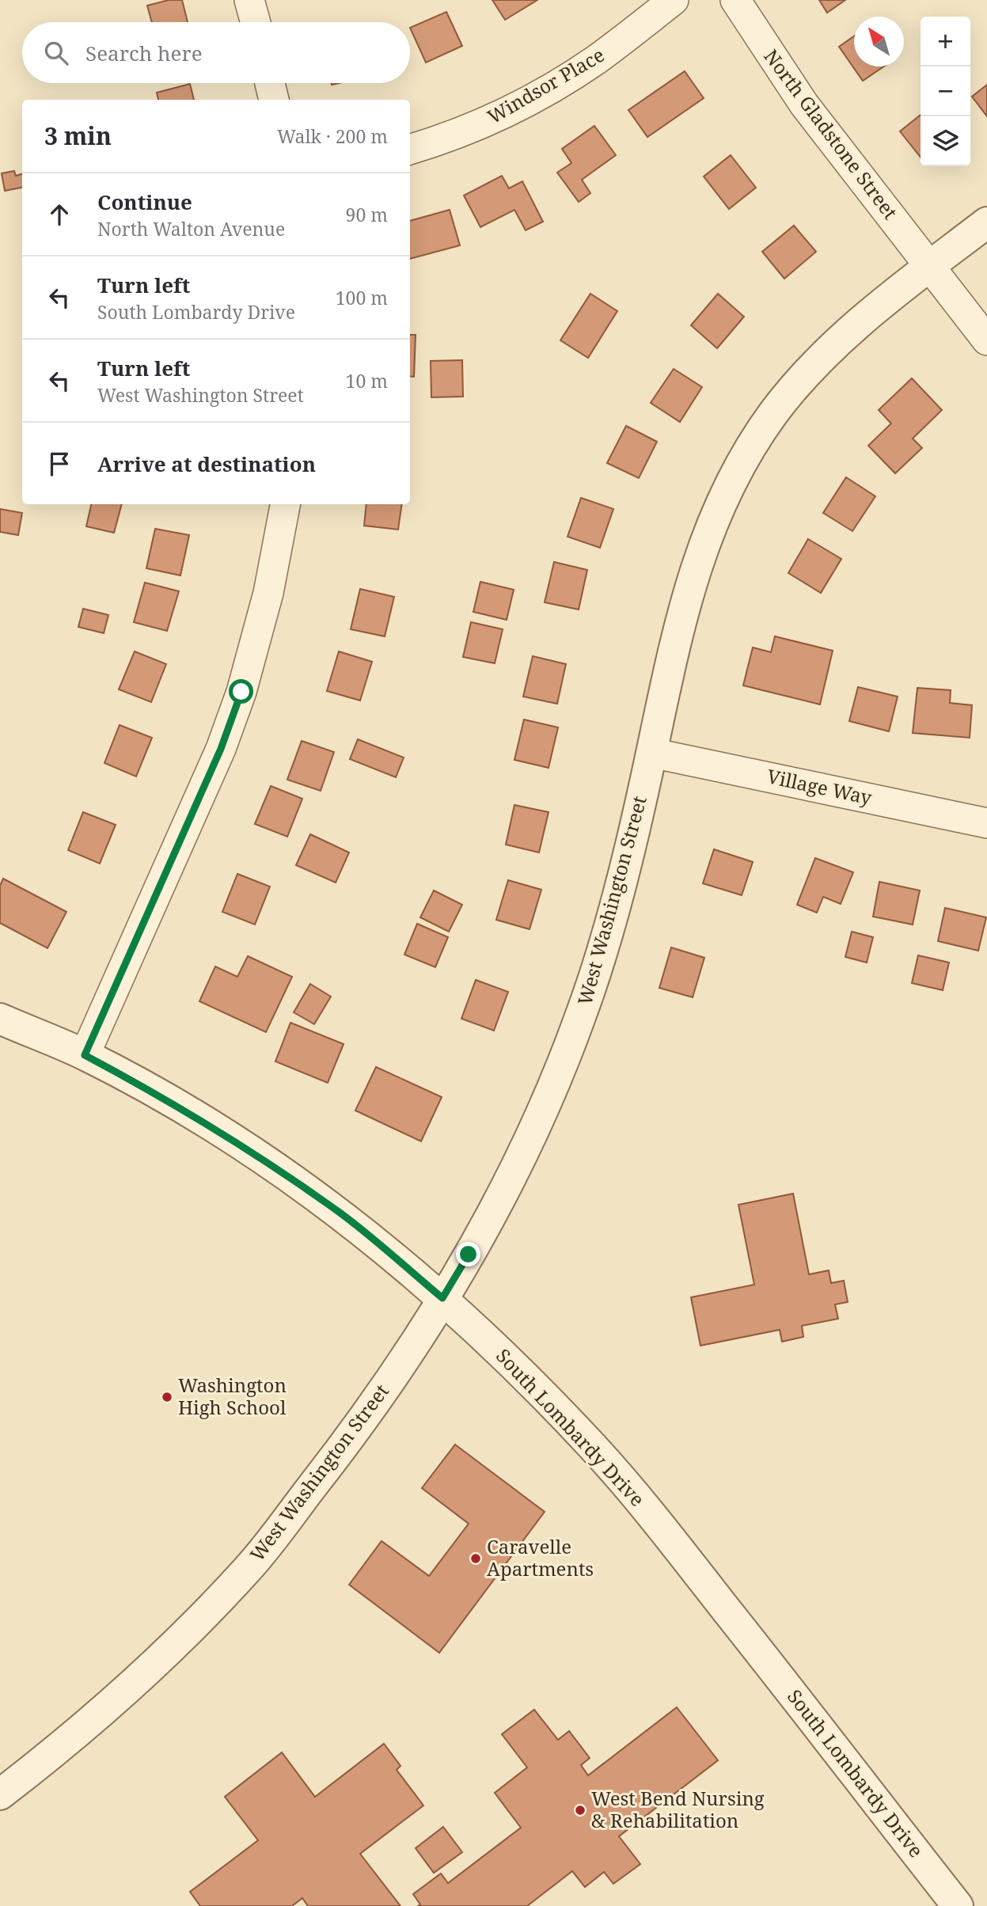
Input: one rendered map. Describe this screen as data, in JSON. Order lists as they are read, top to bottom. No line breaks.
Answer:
{"streets":{"street":["Windsor Place","North Gladstone Street","Village Way","West Washington Street","South Lombardy Drive"]},"crossings":[["North Gladstone Street","West Washington Street"],["Village Way","West Washington Street"],["West Washington Street","South Lombardy Drive"]],"places":["Washington High School","Caravelle Apartments","West Bend Nursing & Rehabilitation"],"north":"top left","page":{"map_buttons":["+","−"],"search":"Search here","heading":["3 min","Walk · 200 m"],"list":[["Continue","North Walton Avenue","90 m"],["Turn left","South Lombardy Drive","100 m"],["Turn left","West Washington Street","10 m"],"Arrive at destination"]}}
